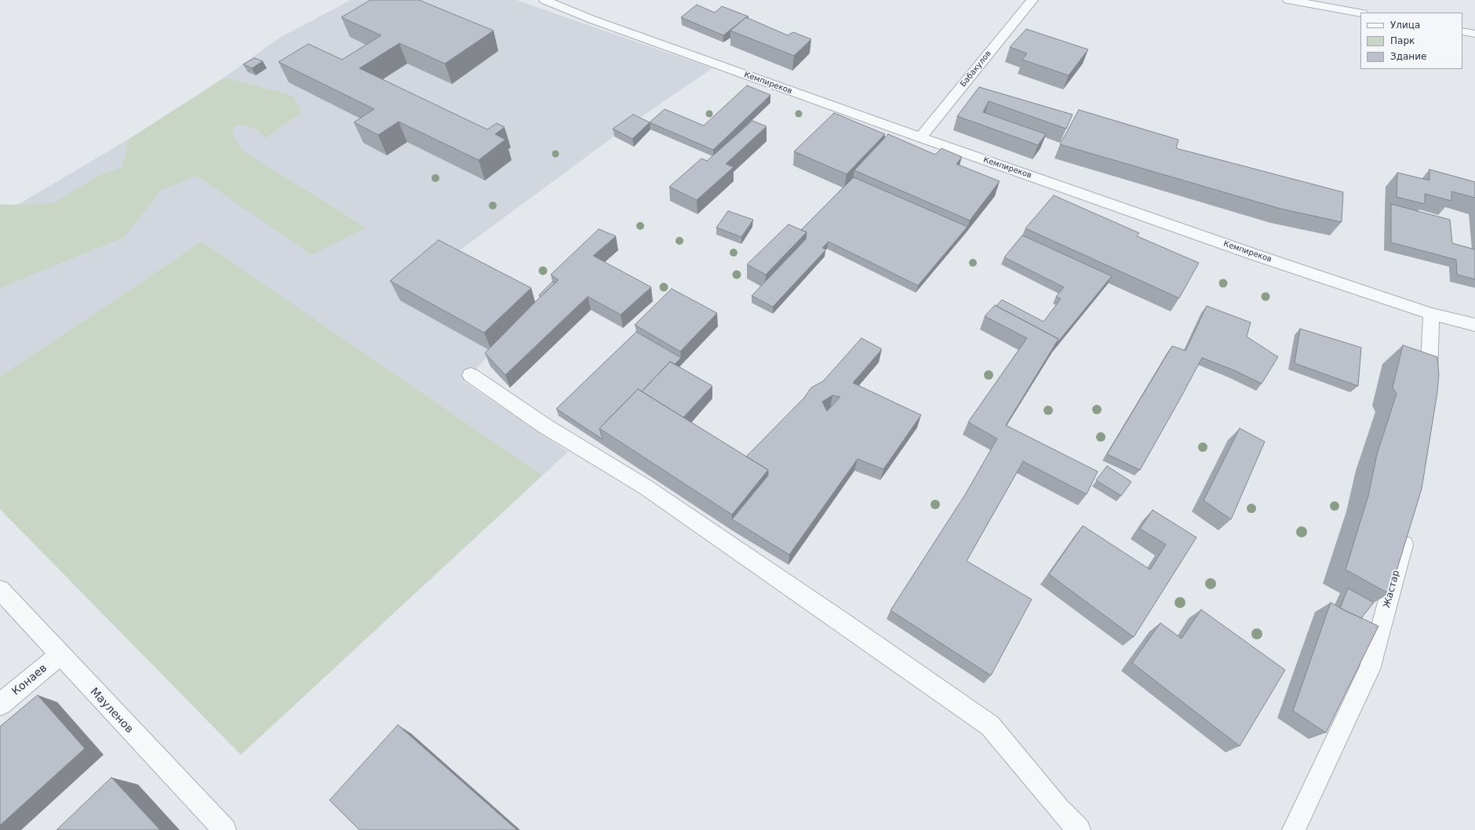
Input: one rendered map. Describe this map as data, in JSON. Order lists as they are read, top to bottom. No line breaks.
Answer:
{"streets":{"street":["Бабакулов","Кемпиреков","Жастар","Конаев","Мауленов"]},"crossings":[["Бабакулов","Кемпиреков"],["Конаев","Мауленов"]],"legend":["Улица","Парк","Здание"]}
